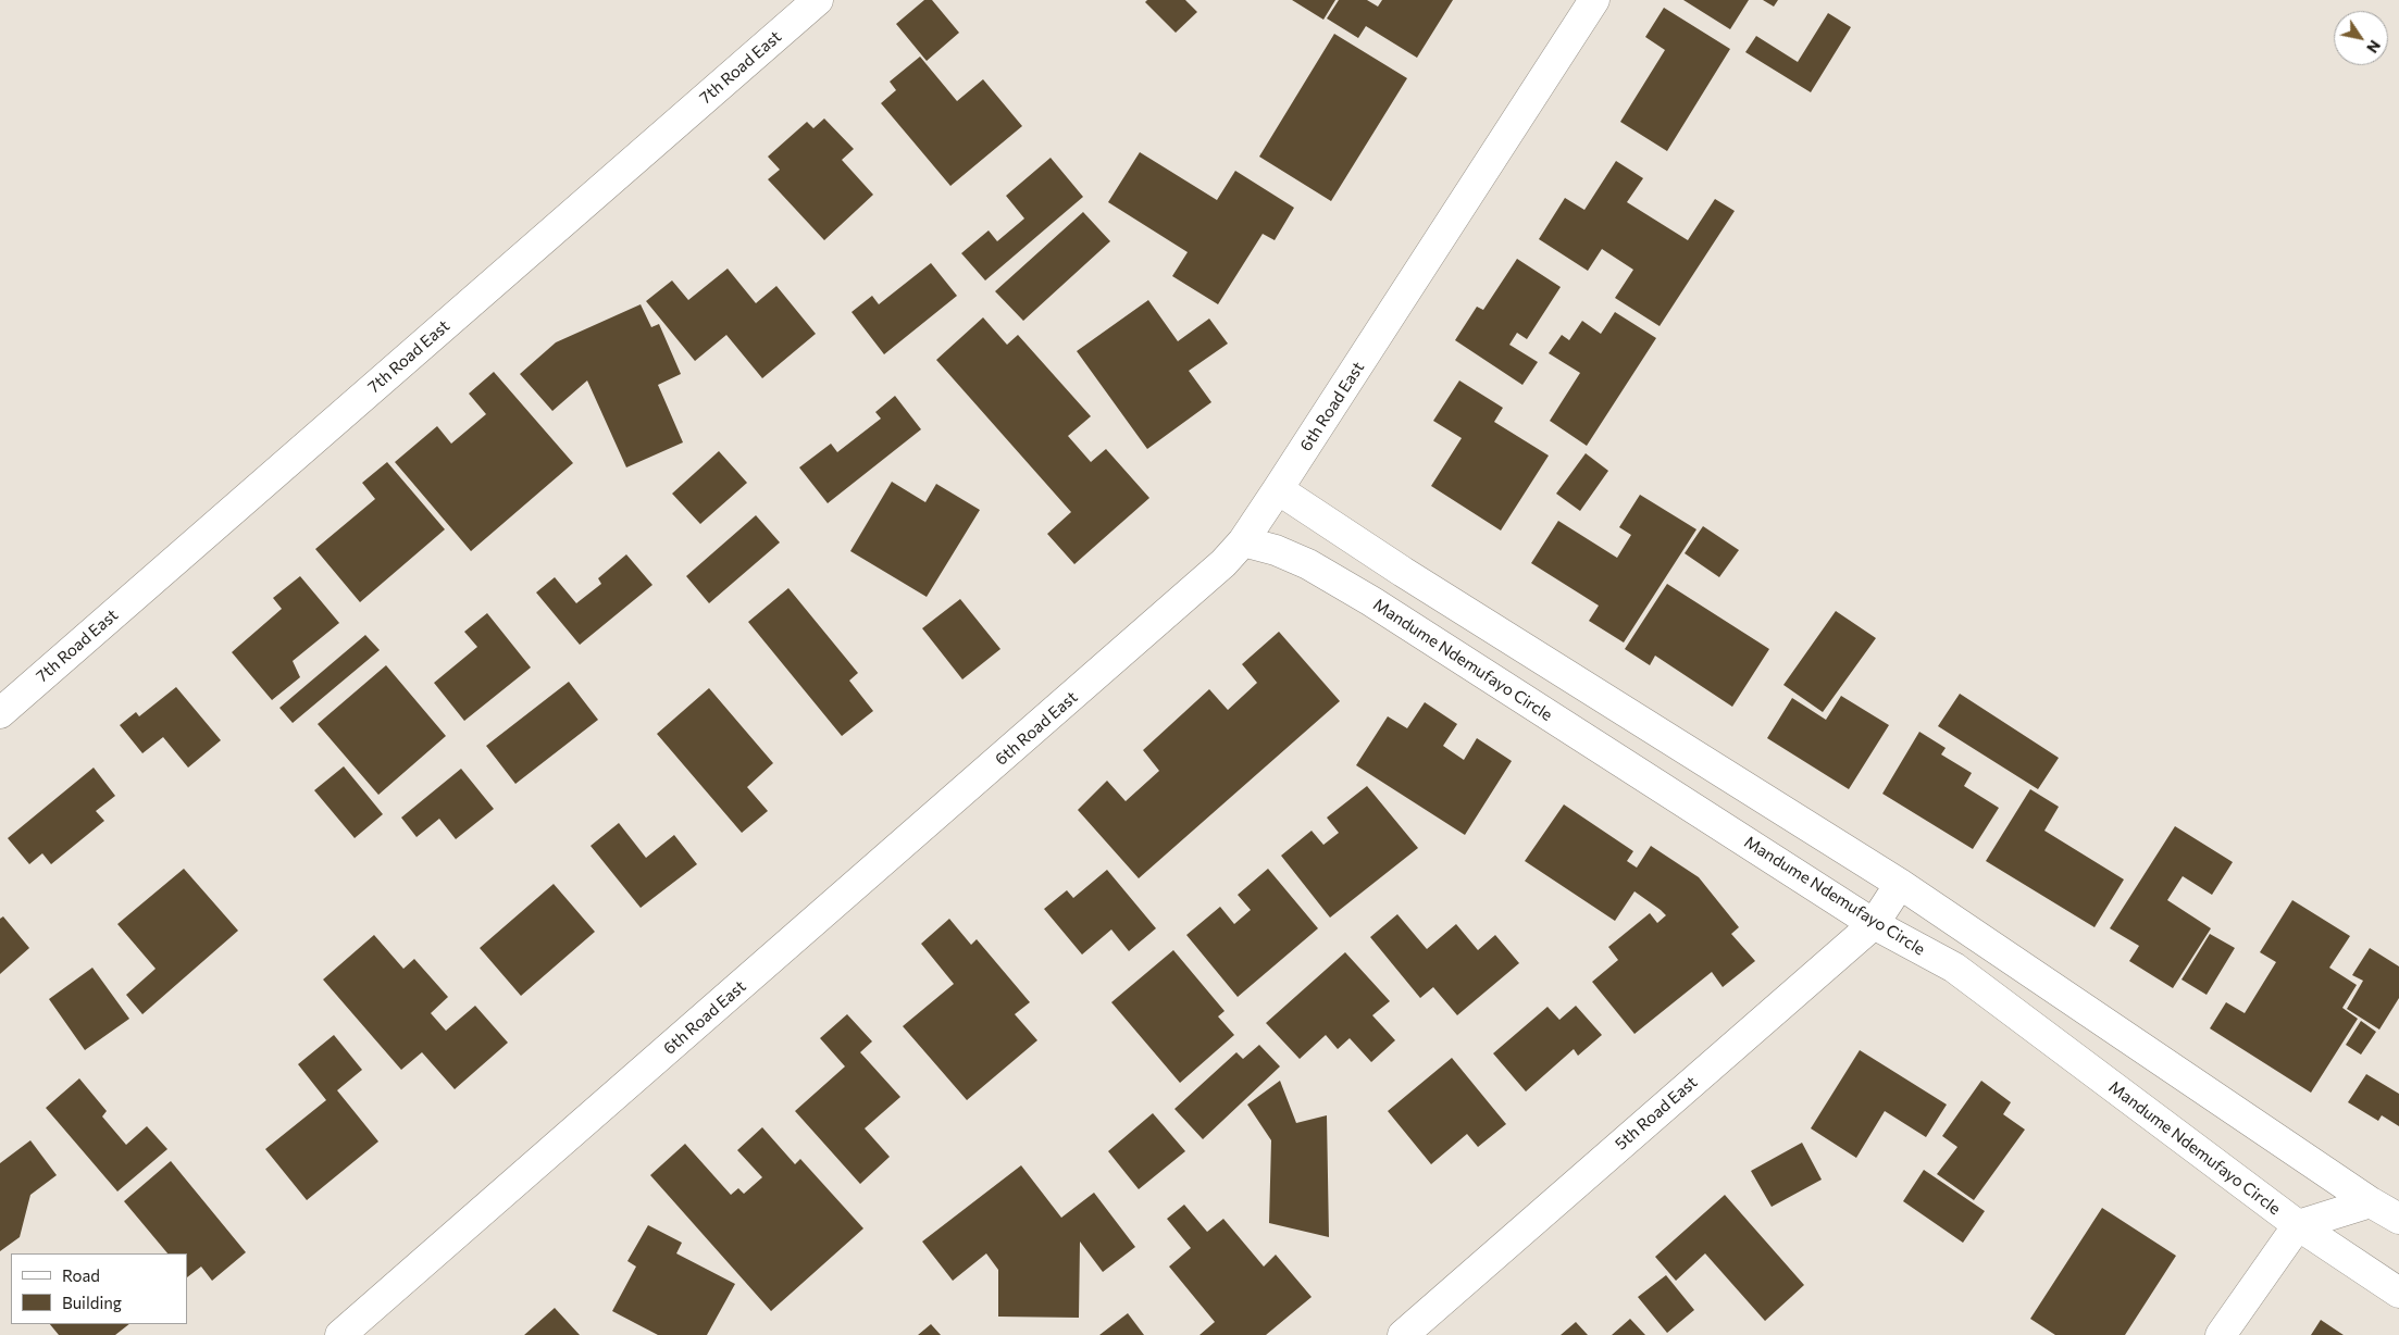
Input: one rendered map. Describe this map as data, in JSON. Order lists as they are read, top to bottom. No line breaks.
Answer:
{"streets":{"street":["7th Road East","6th Road East","Mandume Ndemufayo Circle","5th Road East"]},"crossings":[["6th Road East","Mandume Ndemufayo Circle"],["Mandume Ndemufayo Circle","5th Road East"]],"legend":["Road","Building"],"north":"bottom right"}
